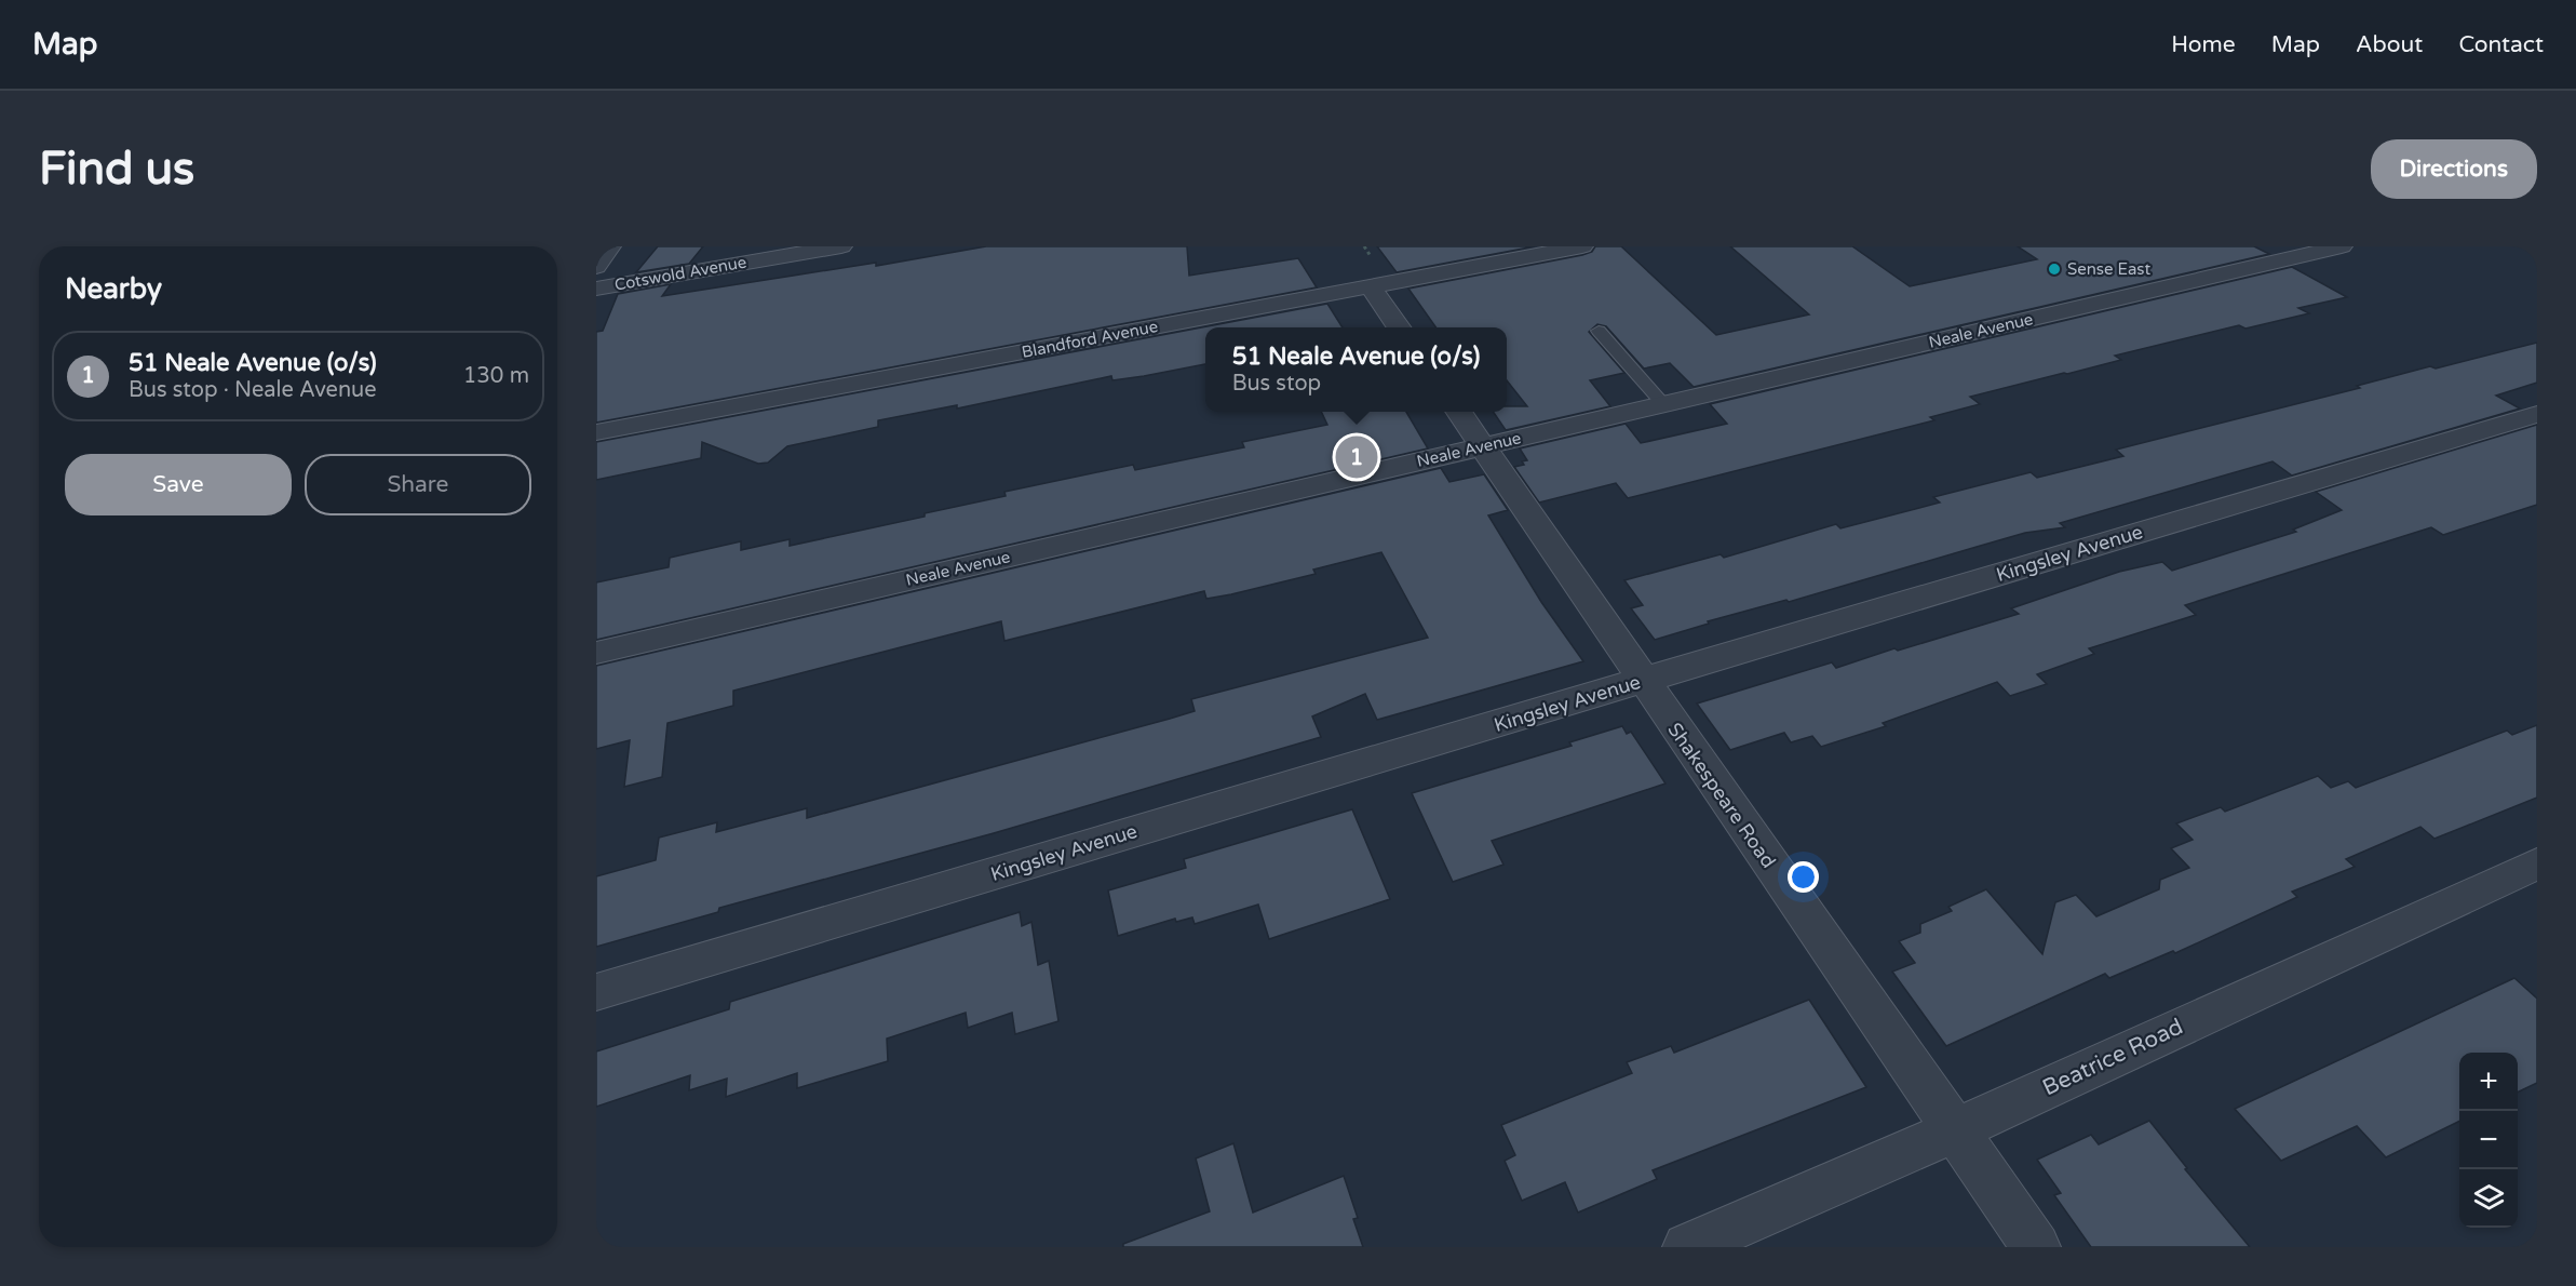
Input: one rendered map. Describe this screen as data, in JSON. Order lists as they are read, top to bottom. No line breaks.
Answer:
{"streets":{"street":["Cotswold Avenue","Neale Avenue","Blandford Avenue","Kingsley Avenue","Shakespeare Road","Beatrice Road"]},"crossings":[["Neale Avenue","Shakespeare Road"],["Kingsley Avenue","Shakespeare Road"],["Shakespeare Road","Beatrice Road"]],"places":["Sense East"],"page":{"header":"Map","nav":["Home","Map","About","Contact"],"buttons":["Directions",["Save","Share"]],"title":"Find us","heading":"Nearby","popup":["51 Neale Avenue (o/s)","Bus stop"],"list":[{"mark":"1","name":"51 Neale Avenue (o/s)","note":"Bus stop · Neale Avenue","value":"130 m"}],"pins":"1","map_buttons":["+","−"]}}
